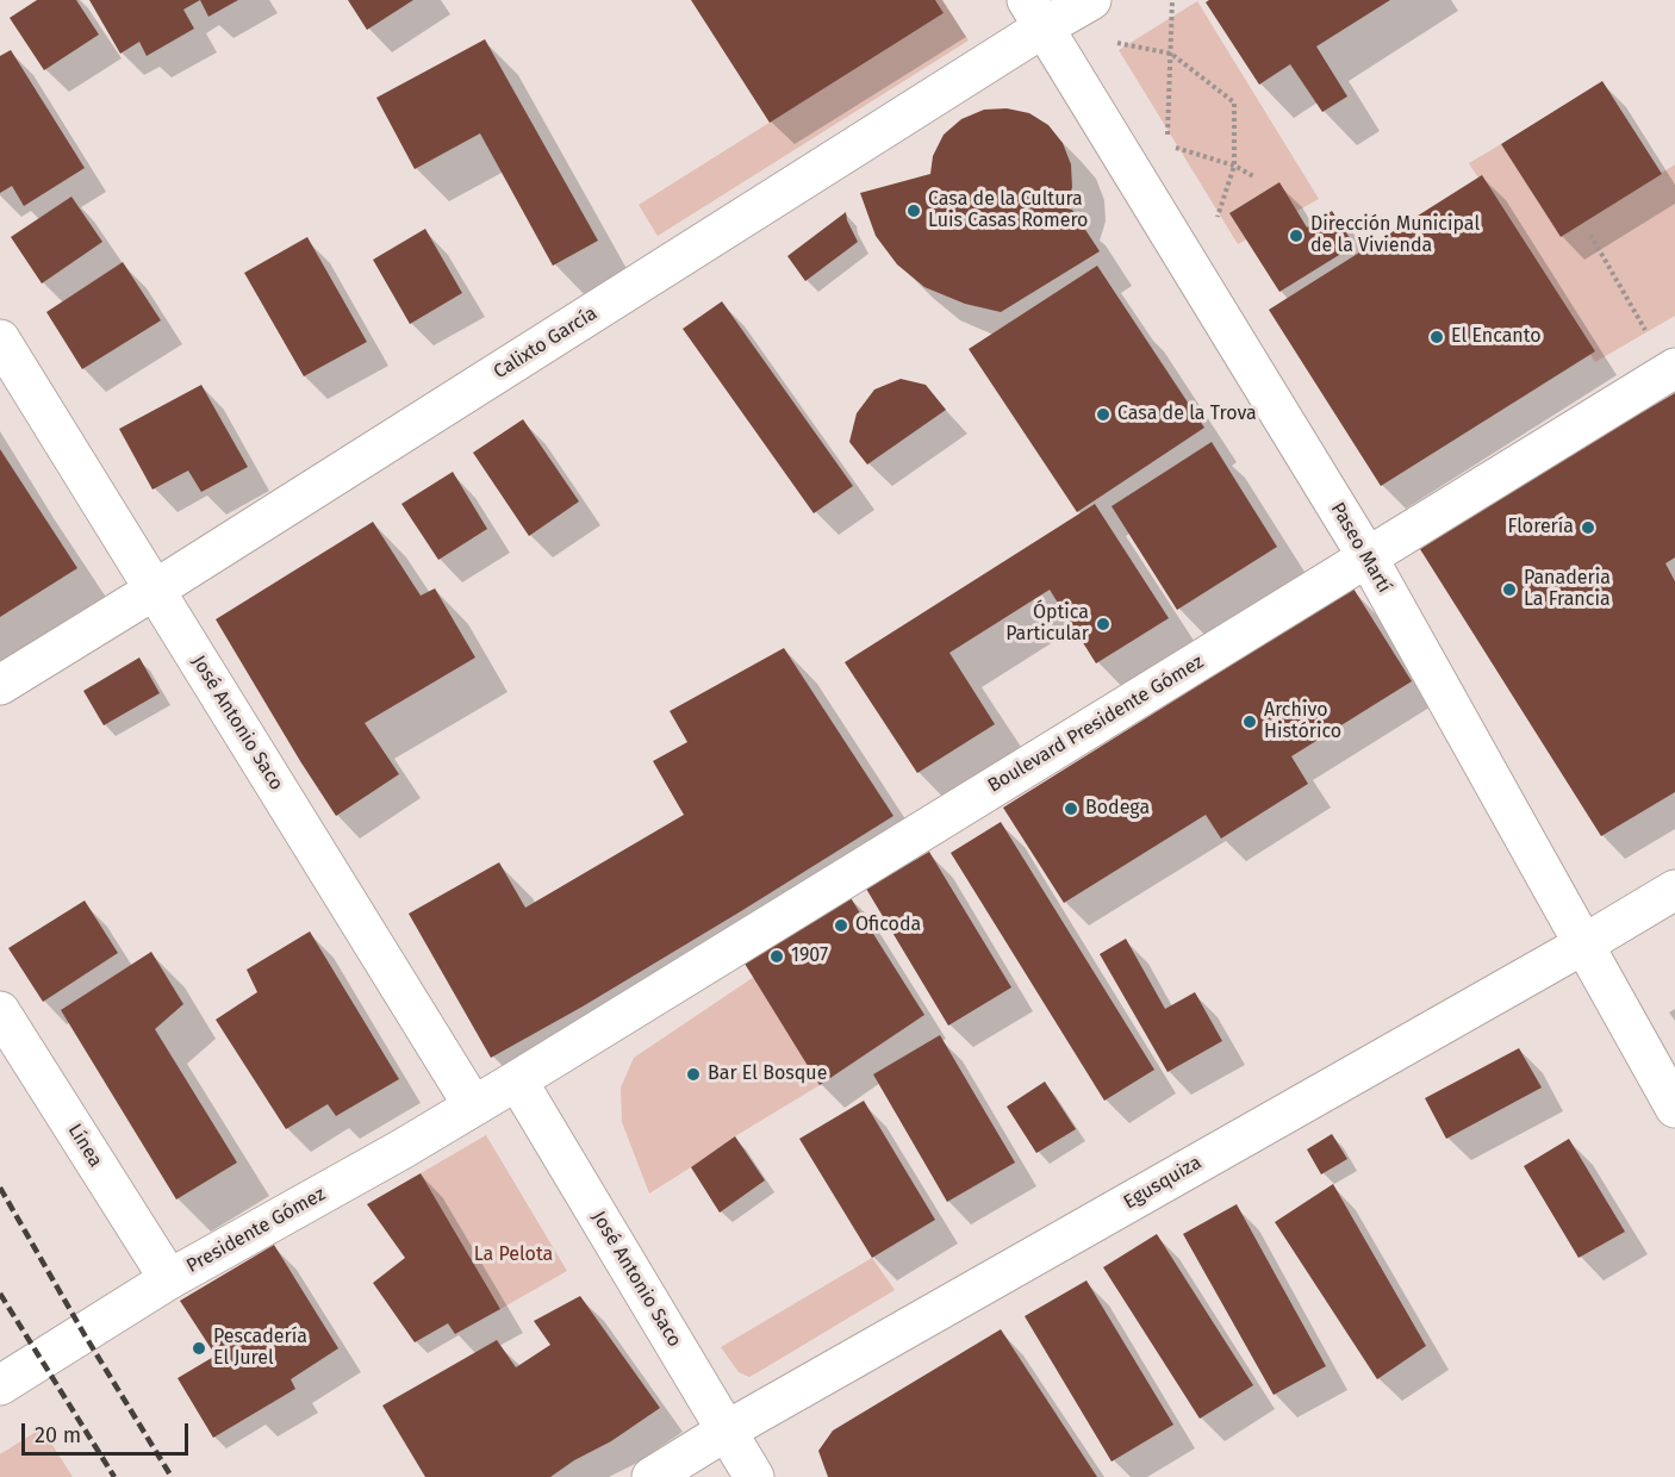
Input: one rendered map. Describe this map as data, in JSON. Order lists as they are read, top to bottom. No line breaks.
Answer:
{"streets":{"street":["Calixto García","Paseo Martí","José Antonio Saco","Boulevard Presidente Gómez","Línea","Egusquiza","Presidente Gómez"]},"crossings":[["Calixto García","Paseo Martí"],["Calixto García","José Antonio Saco"],["Paseo Martí","Boulevard Presidente Gómez"],["Paseo Martí","Egusquiza"],["José Antonio Saco","Boulevard Presidente Gómez"],["José Antonio Saco","Egusquiza"],["José Antonio Saco","Presidente Gómez"],["Boulevard Presidente Gómez","Presidente Gómez"],["Línea","Presidente Gómez"]],"parks":["La Pelota"],"places":["Casa de la Cultura Luis Casas Romero","Dirección Municipal de la Vivienda","El Encanto","Casa de la Trova","Florería","Panaderia La Francia","Óptica Particular","Archivo Histórico","Bodega","Oficoda","1907","Bar El Bosque","Pescadería El Jurel"],"scale_bar":"20 m"}
